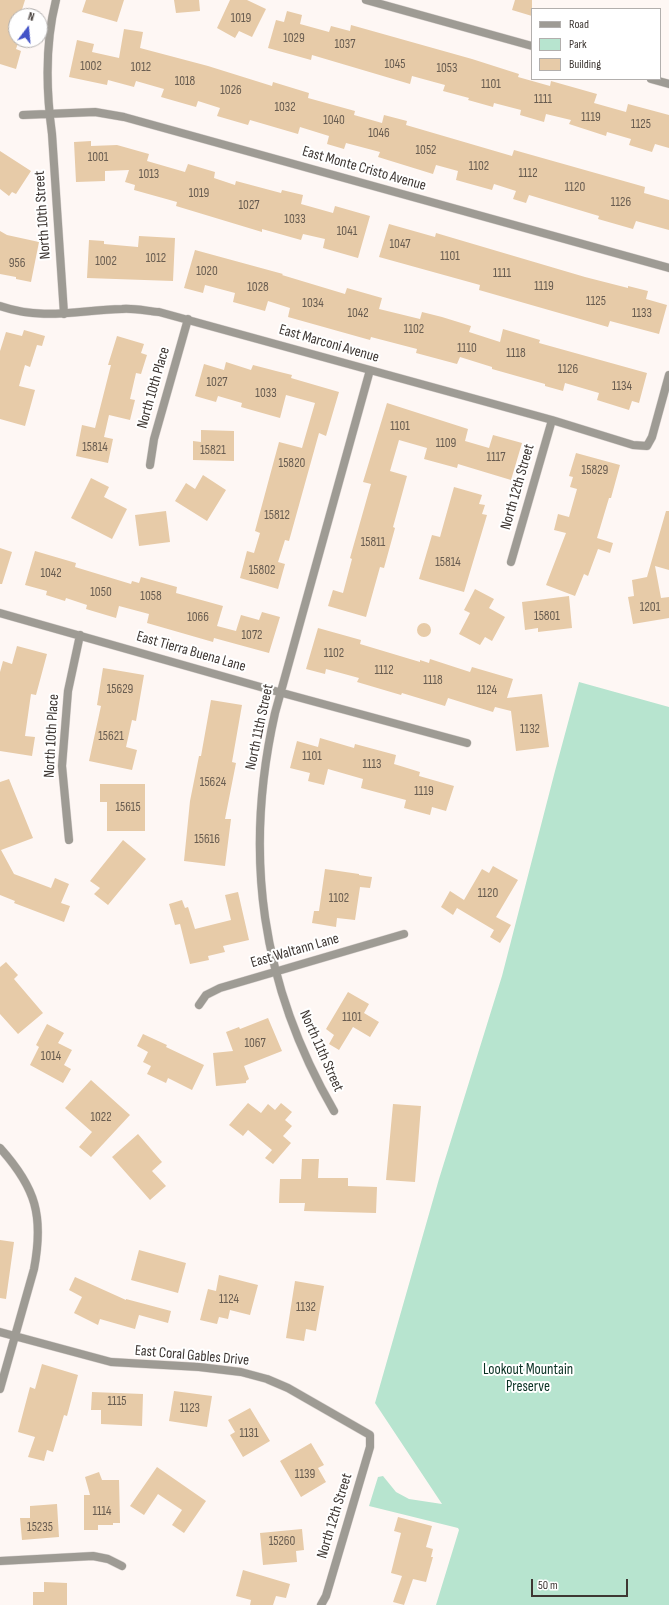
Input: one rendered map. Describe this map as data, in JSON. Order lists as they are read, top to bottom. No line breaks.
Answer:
{"streets":{"street":["East Monte Cristo Avenue","North 10th Street","East Marconi Avenue","North 10th Place","North 12th Street","East Tierra Buena Lane","North 11th Street","East Waltann Lane","East Coral Gables Drive"]},"crossings":[["East Monte Cristo Avenue","North 10th Street"],["North 10th Street","East Marconi Avenue"],["East Marconi Avenue","North 10th Place"],["East Marconi Avenue","North 12th Street"],["East Marconi Avenue","North 11th Street"],["North 10th Place","East Tierra Buena Lane"],["North 12th Street","East Coral Gables Drive"],["East Tierra Buena Lane","North 11th Street"],["North 11th Street","East Waltann Lane"]],"parks":["Lookout Mountain Preserve"],"house_numbers":["1019","1029","1037","1045","1002","1012","1053","1018","1101","1026","1111","1032","1119","1040","1125","1046","1052","1001","1102","1112","1013","1120","1019","1126","1027","1033","1041","1047","1101","1012","1002","956","1020","1111","1119","1028","1125","1034","1042","1133","1102","1110","1118","1126","1027","1134","1033","1101","1109","15814","15821","1117","15820","15829","15812","15811","15814","15802","1042","1050","1058","1201","15801","1066","1072","1102","1112","1118","15629","1124","1132","15621","1101","1113","15624","1119","15615","15616","1120","1102","1101","1067","1014","1022","1124","1132","1115","1123","1131","1139","1114","15235","15260"],"legend":["Road","Park","Building"],"scale_bar":"50 m","north":"top"}
